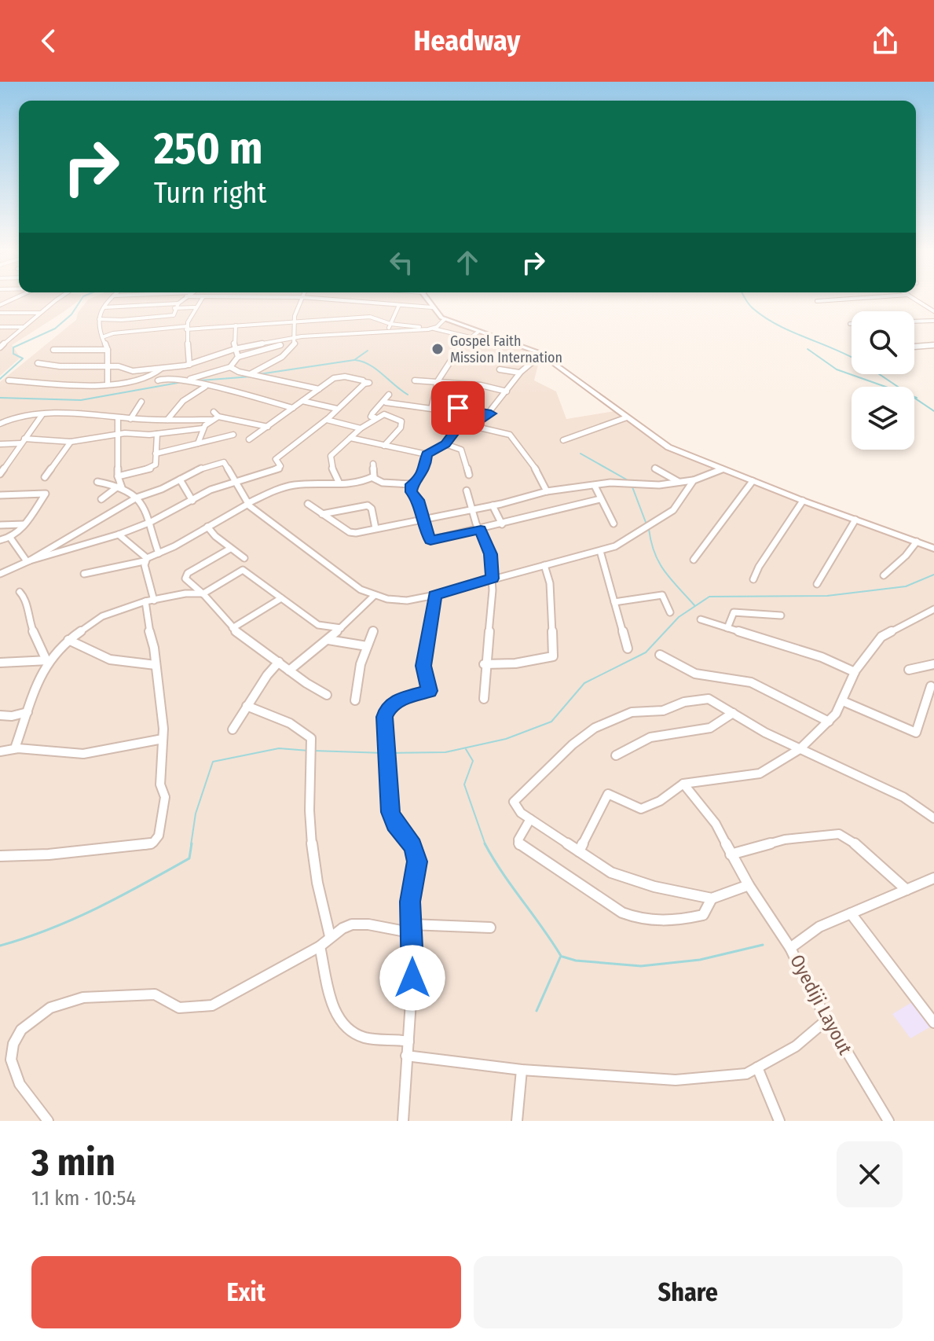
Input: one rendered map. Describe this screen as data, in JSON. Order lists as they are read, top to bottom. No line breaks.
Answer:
{"streets":{"street":["Oyediji Layout"]},"places":["Gospel Faith Mission Internation"],"page":{"header":"Headway","turn":["250 m","Turn right"],"heading":["3 min","1.1 km · 10:54"],"buttons":["Exit","Share"]}}
